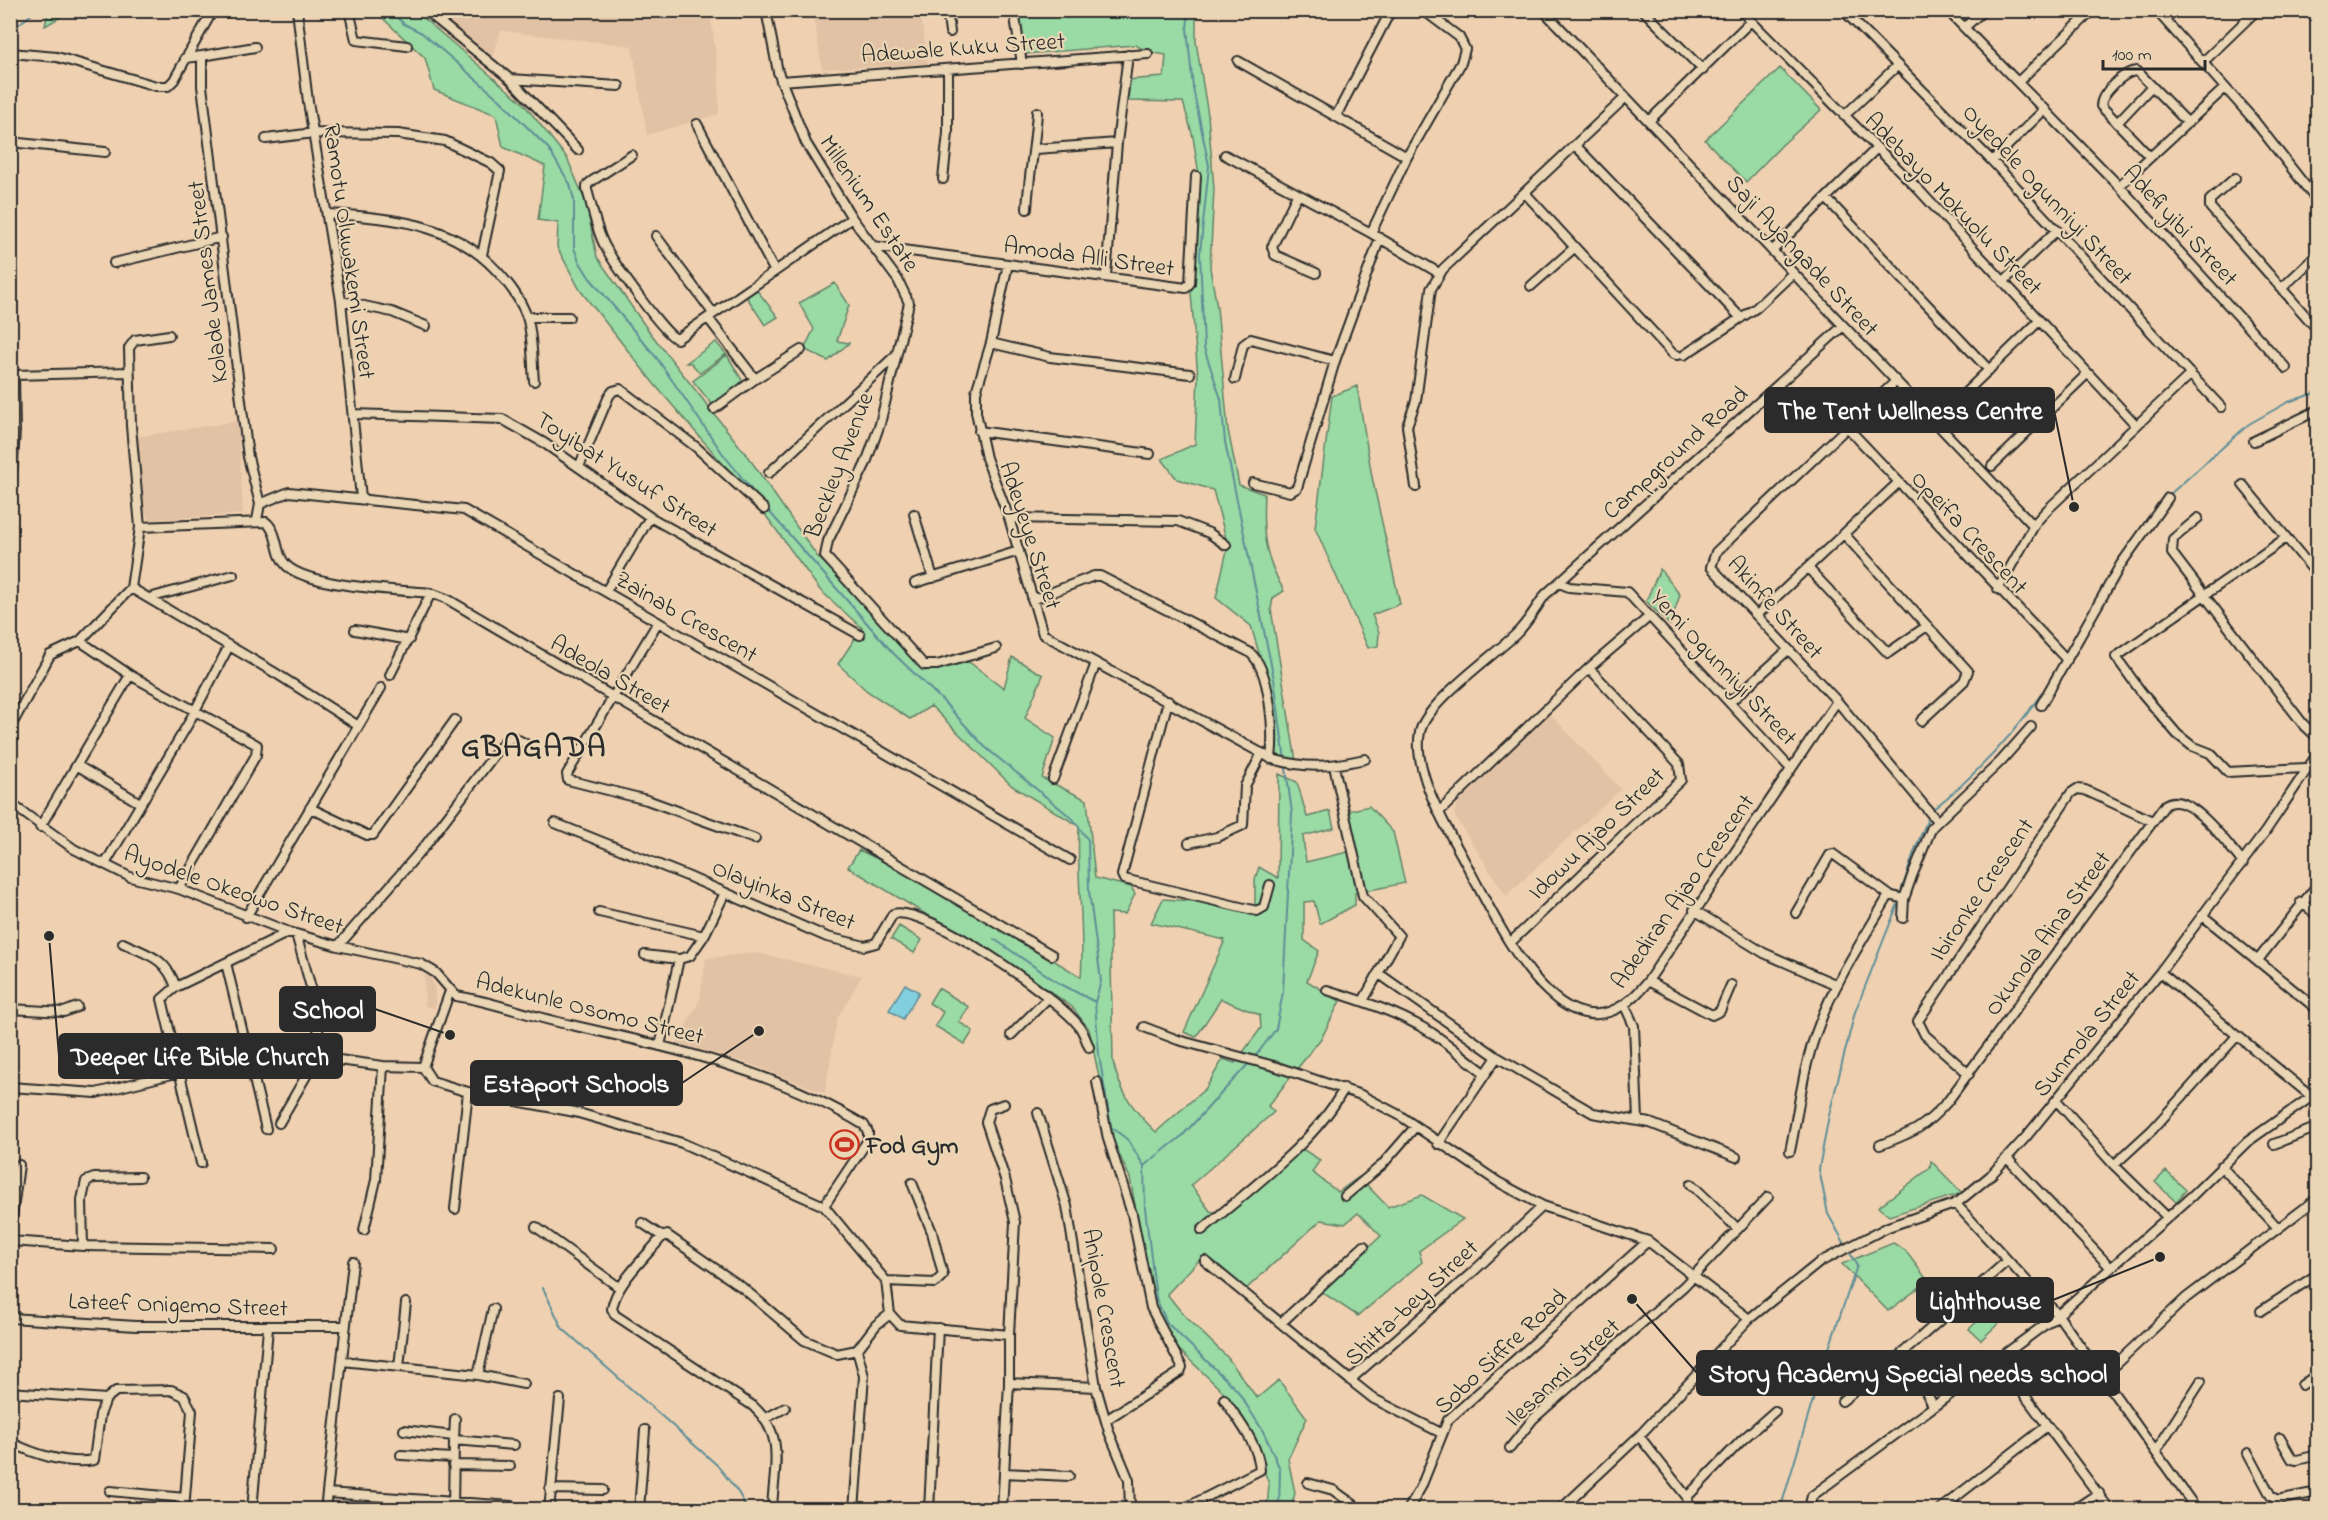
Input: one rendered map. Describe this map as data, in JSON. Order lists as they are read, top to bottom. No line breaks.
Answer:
{"streets":{"street":["Adewale Kuku Street","Oyedele Ogunniyi Street","Millenium Estate","Adebayo Mokuolu Street","Adefiyibi Street","Ramotu Oluwakemi Street","Saji Ayangade Street","Amoda Alli Street","Kolade James Street","Campground Road","Beckley Avenue","Toyibat Yusuf Street","Opeifa Crescent","Adeyeye Street","Akinfe Street","Zainab Crescent","Yemi Ogunniyi Street","Adeola Street","Idowu Ajao Street","Ayodele Okeowo Street","Ibironke Crescent","Adediran Ajao Crescent","Olayinka Street","Okunola Aina Street","Adekunle Osomo Street","Sunmola Street","Shitta-bey Street","Lateef Onigemo Street","Anipole Crescent","Sobo Siffre Road","Ilesanmi Street"]},"crossings":[["Adewale Kuku Street","Millenium Estate"],["Millenium Estate","Amoda Alli Street"],["Millenium Estate","Beckley Avenue"],["Ramotu Oluwakemi Street","Toyibat Yusuf Street"],["Ramotu Oluwakemi Street","Zainab Crescent"],["Saji Ayangade Street","Campground Road"],["Saji Ayangade Street","Akinfe Street"],["Amoda Alli Street","Adeyeye Street"],["Kolade James Street","Zainab Crescent"],["Kolade James Street","Adeola Street"],["Campground Road","Yemi Ogunniyi Street"],["Campground Road","Adediran Ajao Crescent"],["Opeifa Crescent","Akinfe Street"],["Akinfe Street","Adediran Ajao Crescent"],["Yemi Ogunniyi Street","Adediran Ajao Crescent"],["Idowu Ajao Street","Adediran Ajao Crescent"],["Ayodele Okeowo Street","Adekunle Osomo Street"],["Ibironke Crescent","Okunola Aina Street"],["Okunola Aina Street","Sunmola Street"],["Shitta-bey Street","Sobo Siffre Road"]],"districts":["GBAGADA"],"places":{"other":["The Tent Wellness Centre","Deeper Life Bible Church","Estaport Schools","School","Lighthouse","Story Academy Special needs school"],"sports":["Fod Gym"]},"scale_bar":"100 m"}
